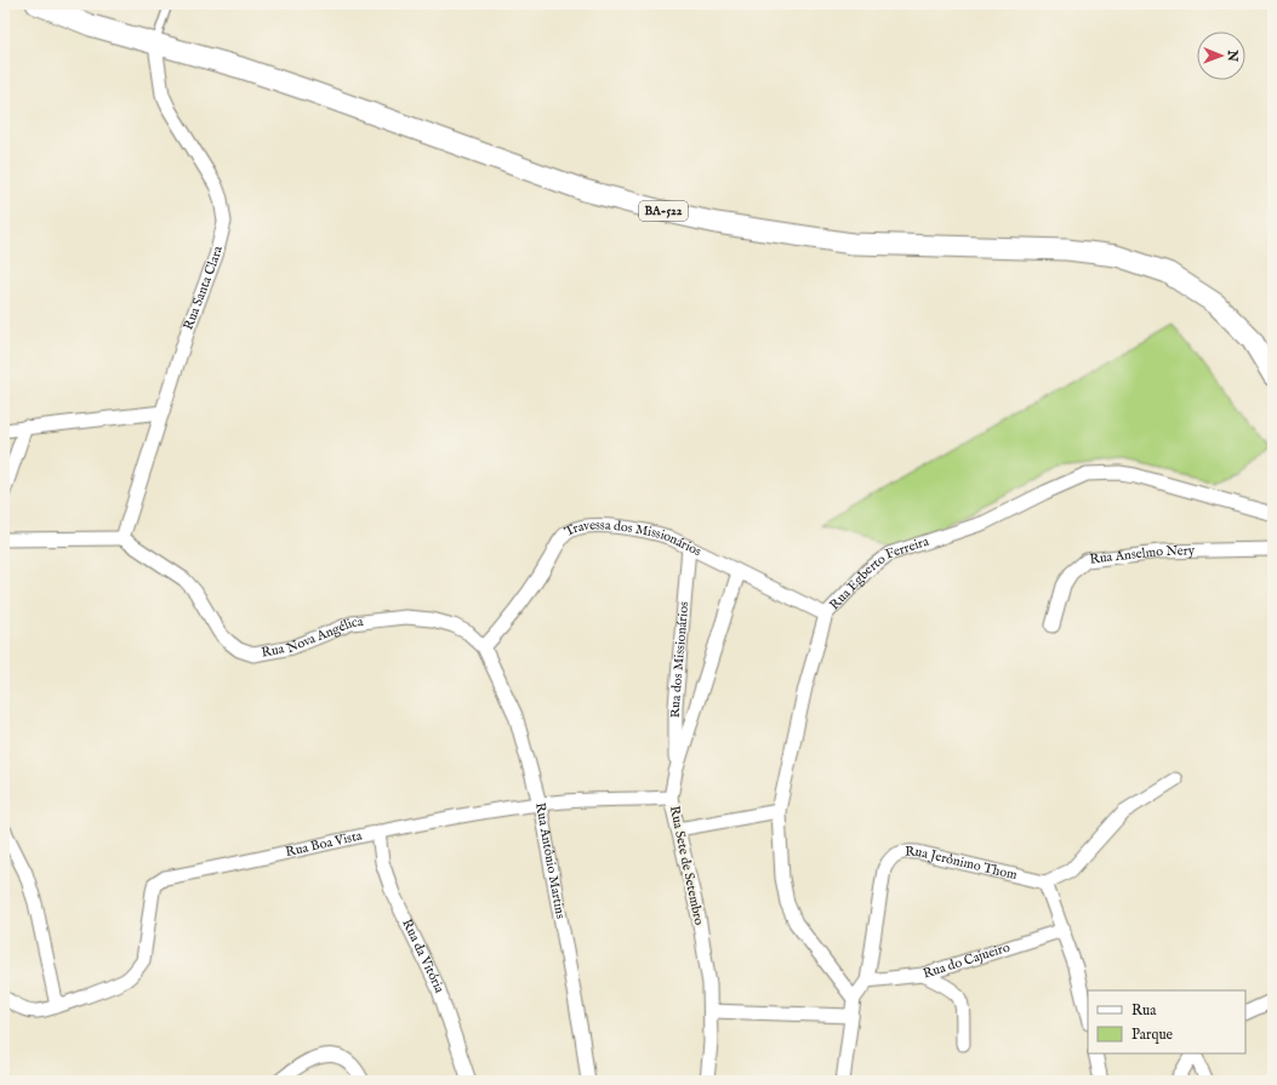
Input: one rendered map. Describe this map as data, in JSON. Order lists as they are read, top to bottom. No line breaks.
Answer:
{"streets":{"main road":["BA-522"],"street":["Rua Santa Clara","Travessa dos Missionários","Rua Anselmo Nery","Rua Egberto Ferreira","Rua Nova Angélica","Rua dos Missionários","Rua Boa Vista","Rua Antônio Martins","Rua Jerônimo Thom","Rua Sete de Setembro","Rua da Vitória","Rua do Cajueiro"]},"crossings":[["BA-522","Rua Santa Clara"],["Rua Santa Clara","Rua Nova Angélica"],["Travessa dos Missionários","Rua Egberto Ferreira"],["Travessa dos Missionários","Rua Nova Angélica"],["Travessa dos Missionários","Rua dos Missionários"],["Travessa dos Missionários","Rua Antônio Martins"],["Travessa dos Missionários","Rua Sete de Setembro"],["Rua Nova Angélica","Rua Antônio Martins"],["Rua dos Missionários","Rua Sete de Setembro"],["Rua Boa Vista","Rua Antônio Martins"],["Rua Boa Vista","Rua Sete de Setembro"],["Rua Boa Vista","Rua da Vitória"],["Rua Jerônimo Thom","Rua do Cajueiro"]],"legend":["Rua","Parque"],"north":"right"}
